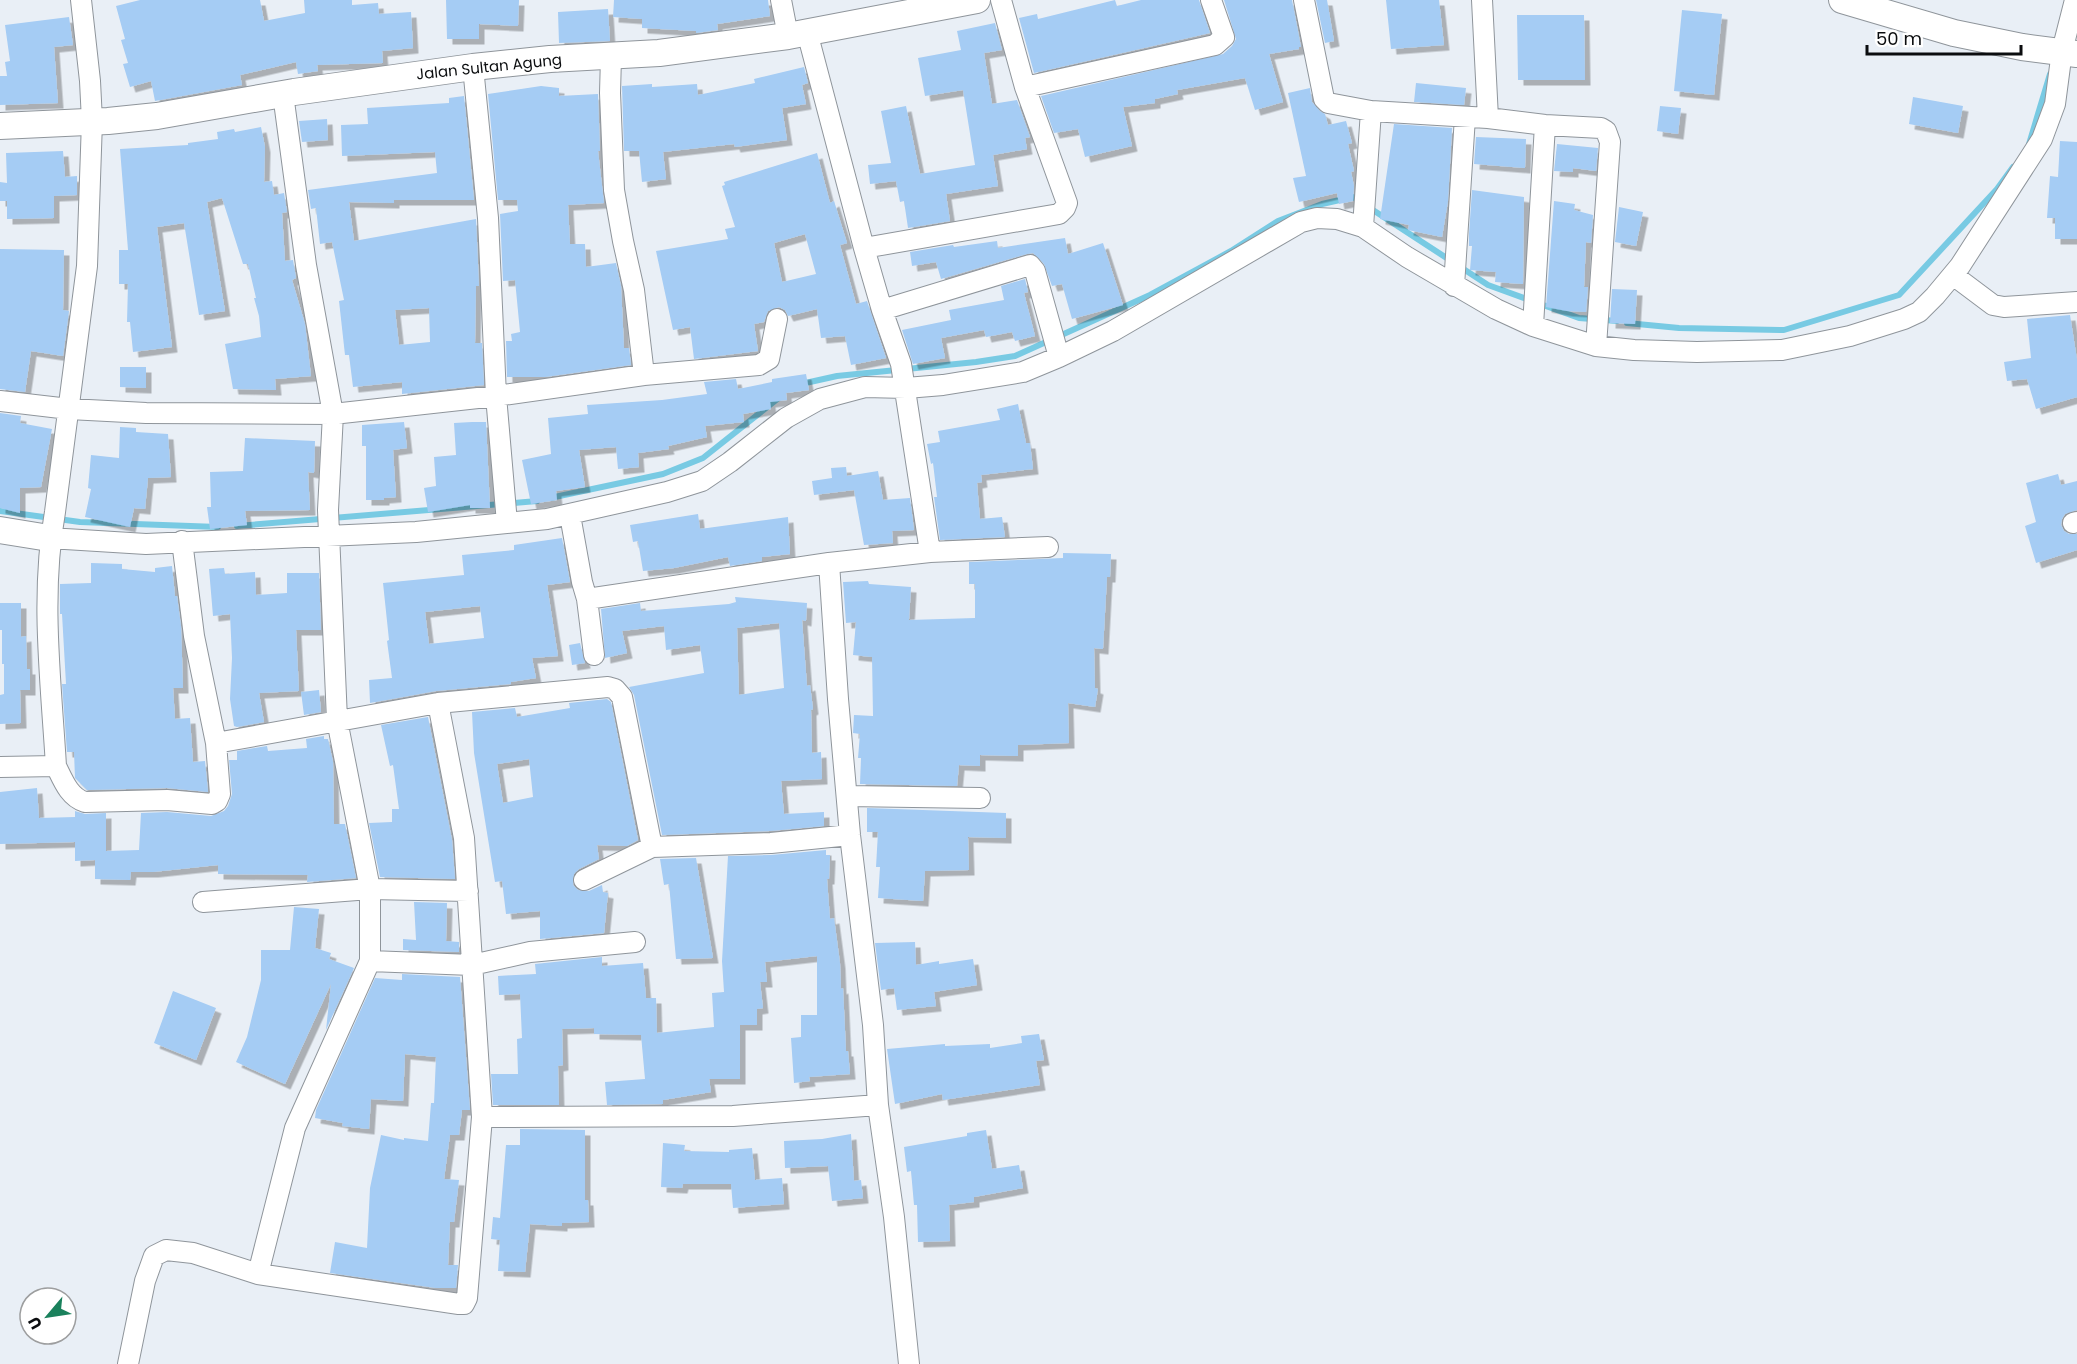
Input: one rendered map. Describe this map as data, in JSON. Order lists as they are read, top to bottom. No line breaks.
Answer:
{"streets":{"main road":["Jalan Sultan Agung"]},"scale_bar":"50 m","north":"bottom left"}
